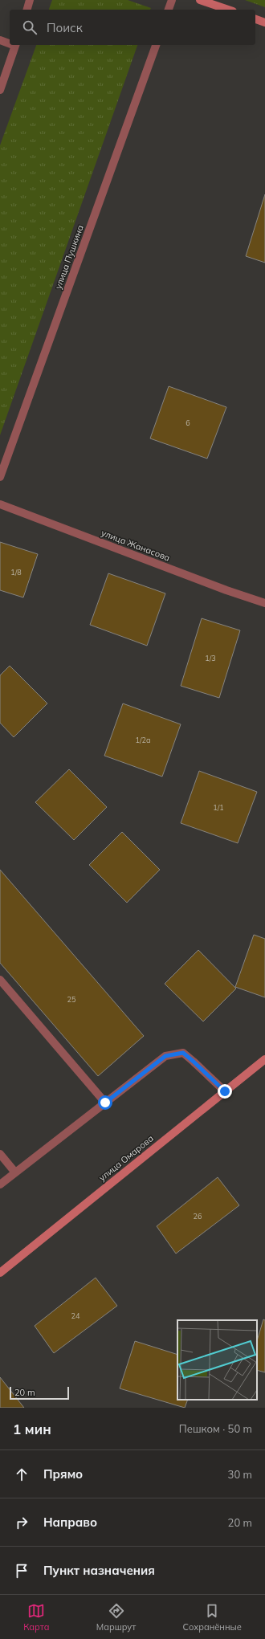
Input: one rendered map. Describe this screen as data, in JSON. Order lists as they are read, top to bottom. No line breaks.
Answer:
{"streets":{"street":["улица Пушкина","улица Жанасова","улица Омарова"]},"house_numbers":["6","1/8","1/3","1/2а","1/1","25","26","24"],"scale_bar":"20 m","page":{"search":"Поиск","scale":"20 m","heading":["1 мин","Пешком · 50 m"],"list":[["Прямо","30 m"],["Направо","20 m"],"Пункт назначения"],"nav":["Карта","Маршрут","Сохранённые"]}}
